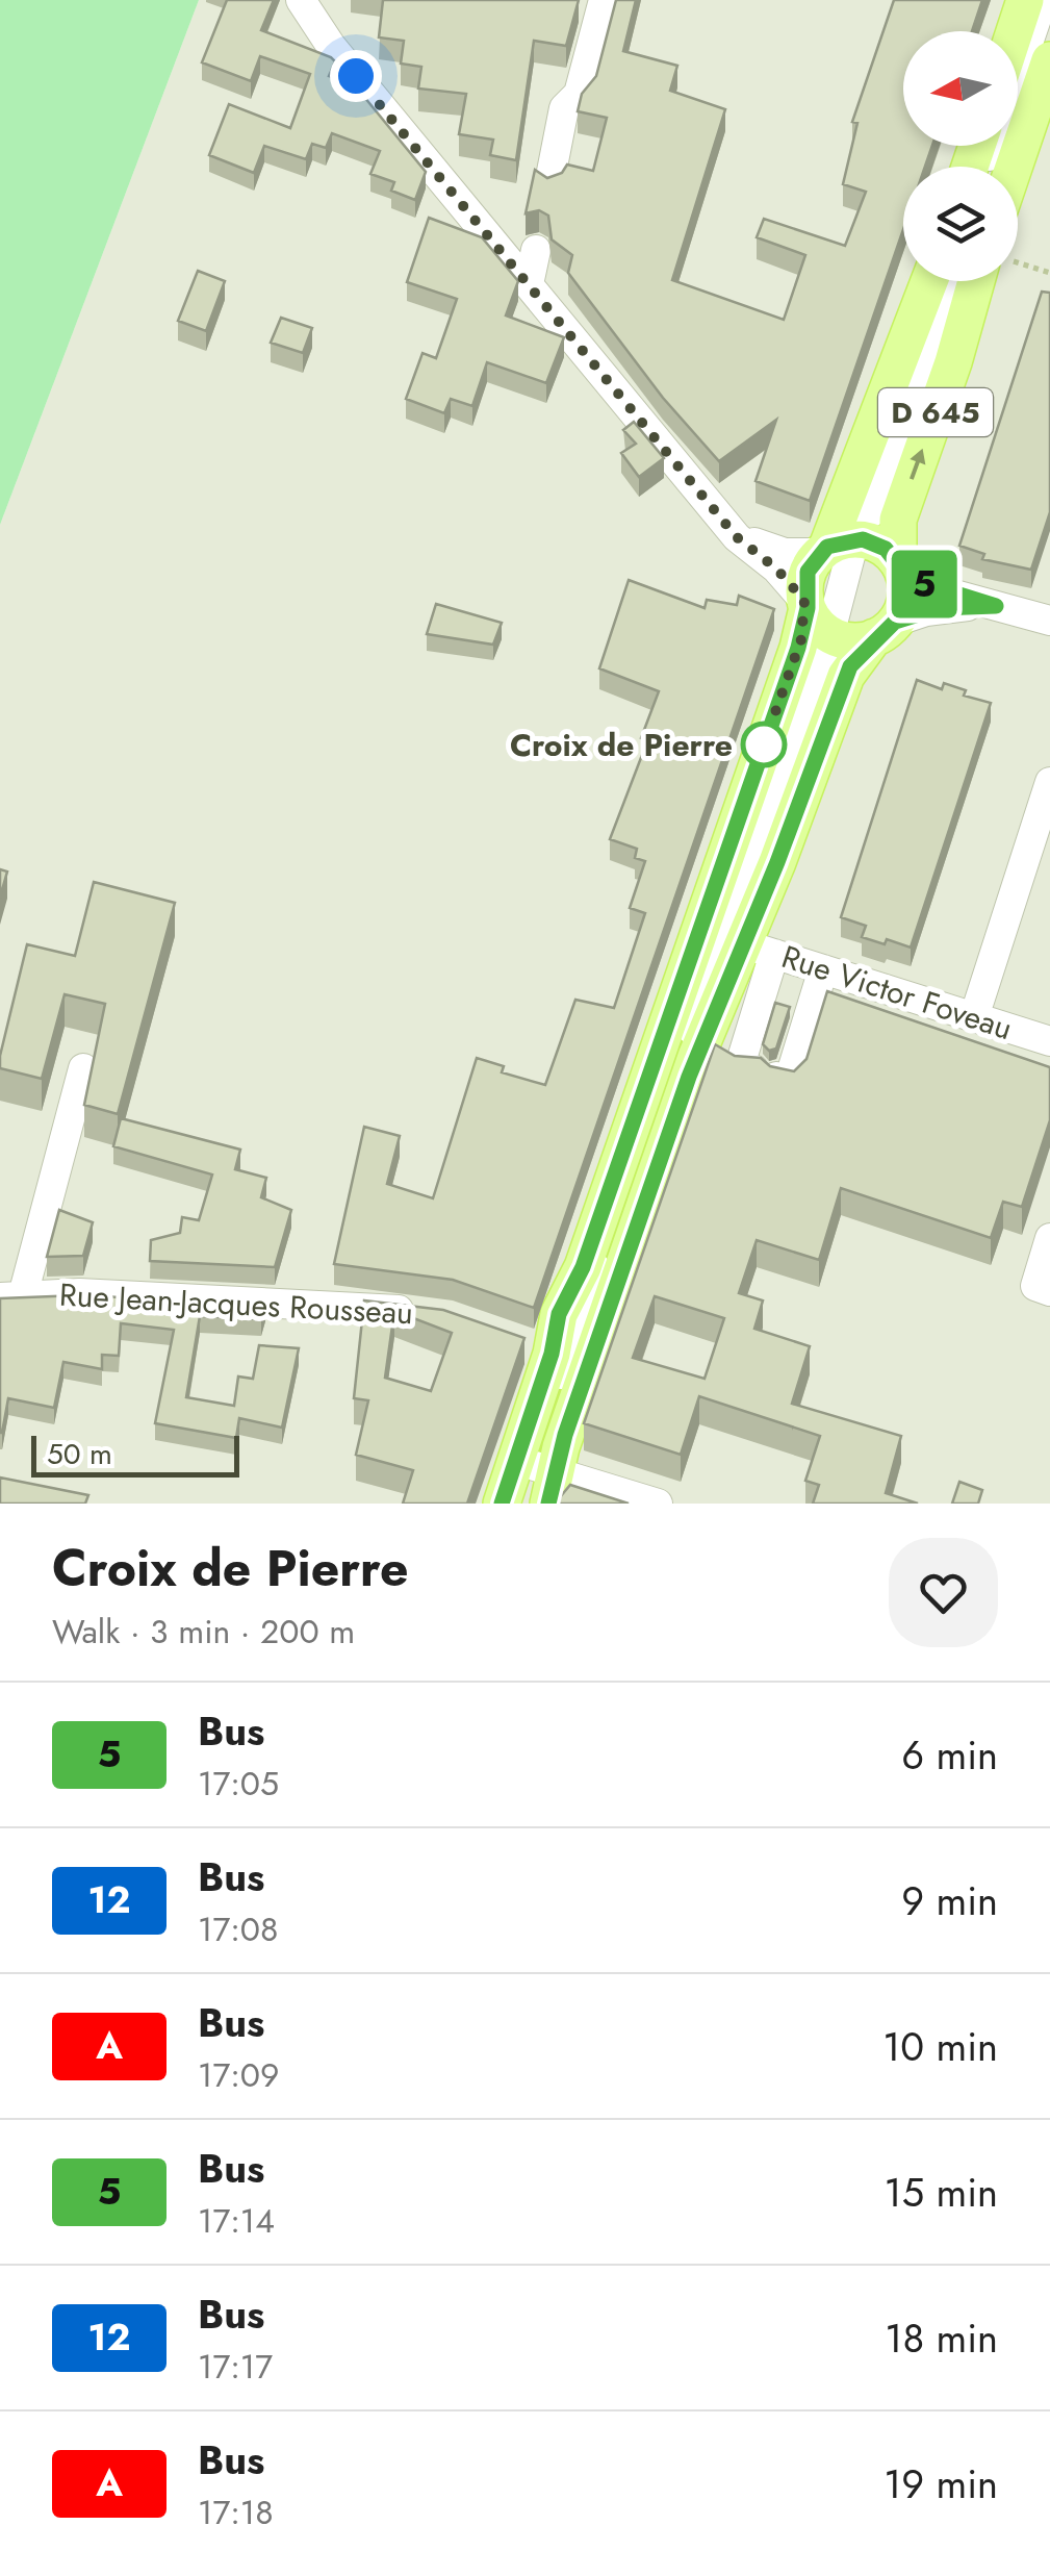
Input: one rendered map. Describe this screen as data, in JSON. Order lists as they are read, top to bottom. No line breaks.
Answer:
{"streets":{"main road":["D 645"],"street":["Rue Victor Foveau","Rue Jean-Jacques Rousseau"]},"places":["Croix de Pierre"],"lines":["bus line 5"],"scale_bar":"50 m","north":"left","page":{"on_map":"5","scale":"50 m","heading":["Croix de Pierre","Walk · 3 min · 200 m"],"list":[{"mark":"5","name":"Bus","note":"17:05","value":"6 min"},{"mark":"12","name":"Bus","note":"17:08","value":"9 min"},{"mark":"A","name":"Bus","note":"17:09","value":"10 min"},{"mark":"5","name":"Bus","note":"17:14","value":"15 min"},{"mark":"12","name":"Bus","note":"17:17","value":"18 min"},{"mark":"A","name":"Bus","note":"17:18","value":"19 min"}]}}
